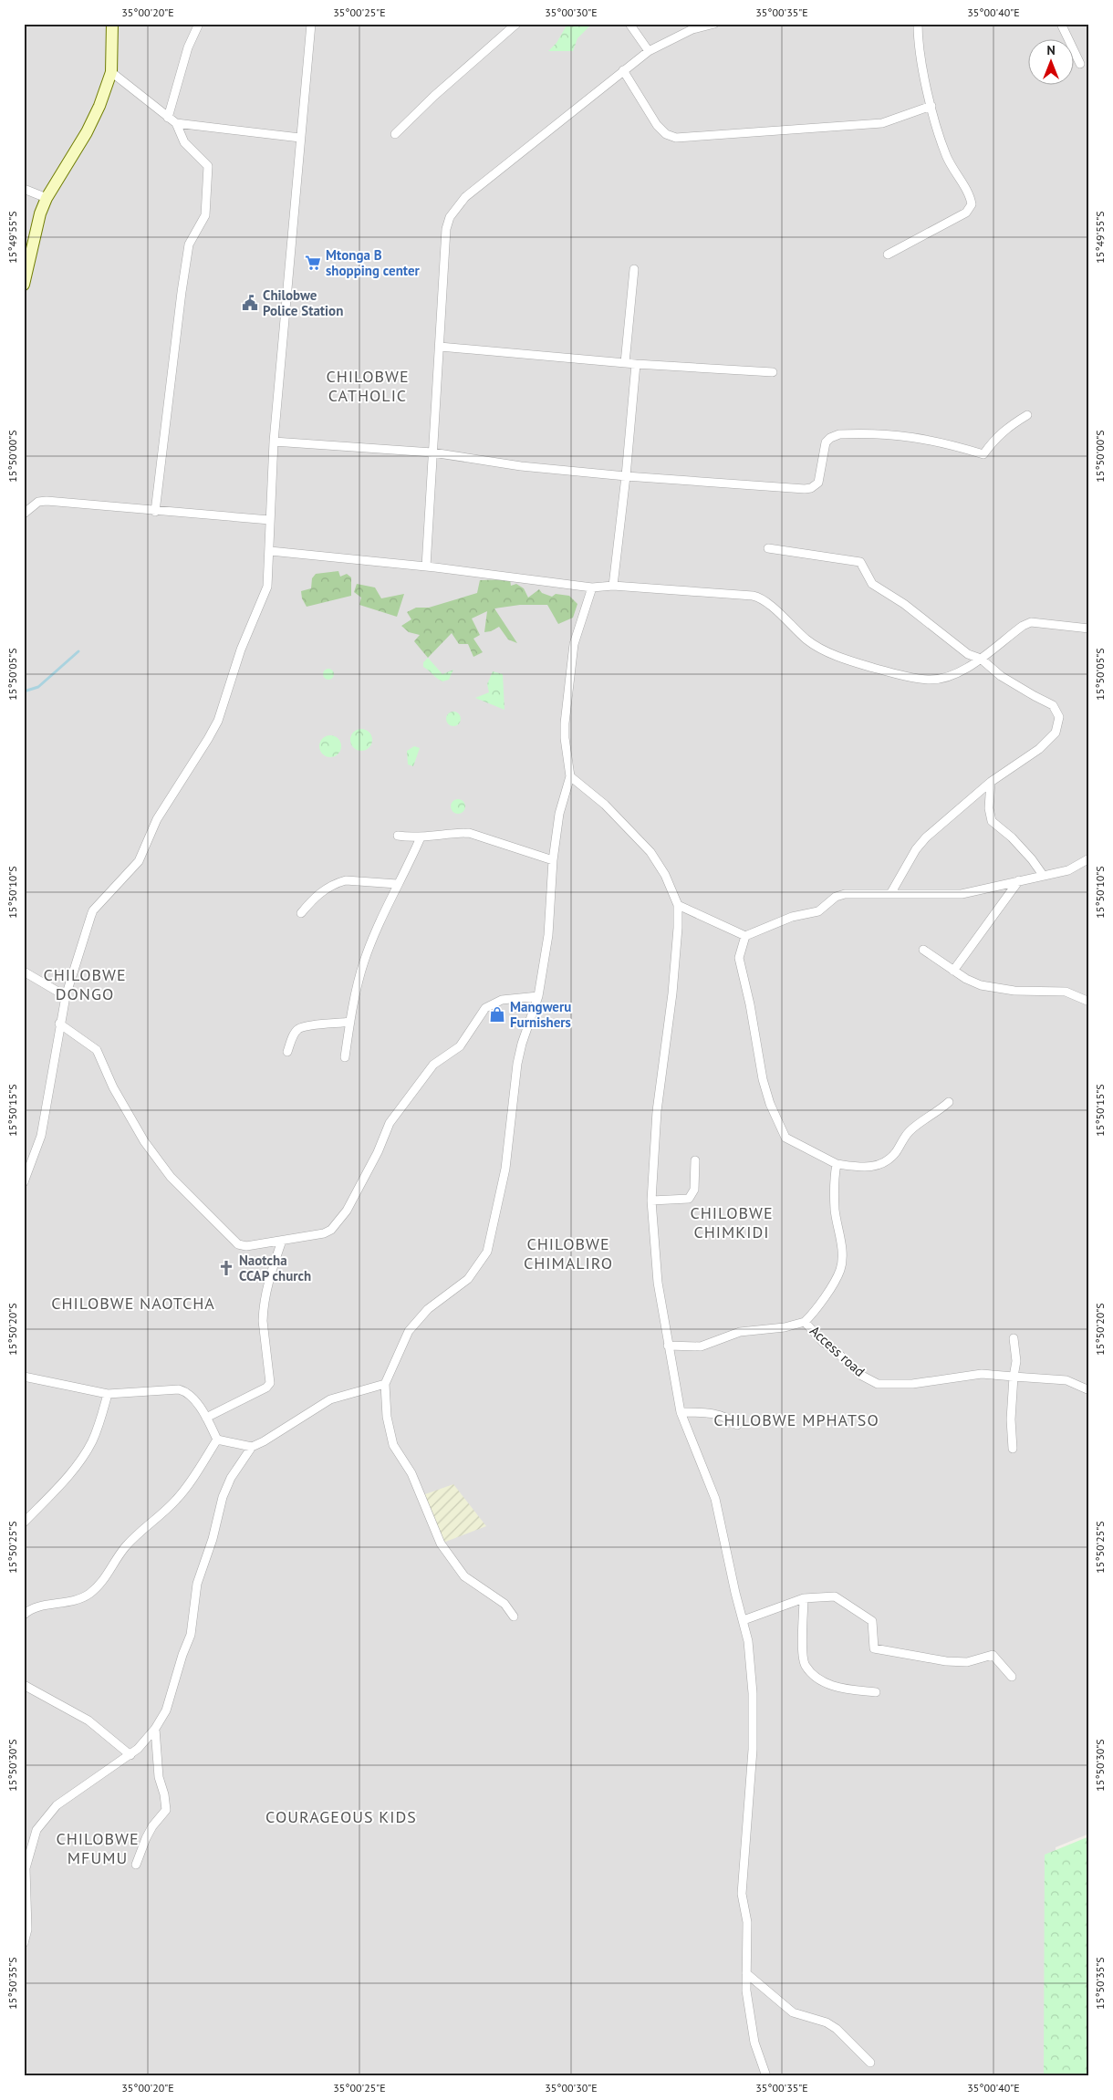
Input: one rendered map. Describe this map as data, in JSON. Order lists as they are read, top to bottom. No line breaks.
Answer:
{"streets":{"street":["Access road"]},"districts":["CHILOBWE CATHOLIC","CHILOBWE DONGO","CHILOBWE CHIMKIDI","CHILOBWE CHIMALIRO","CHILOBWE NAOTCHA","CHILOBWE MPHATSO","COURAGEOUS KIDS","CHILOBWE MFUMU"],"places":{"supermarket":["Mtonga B shopping center"],"public building":["Chilobwe Police Station"],"shop":["Mangweru Furnishers"],"church":["Naotcha CCAP church"]},"north":"top","coordinates":["35°00'20\"E","35°00'25\"E","35°00'30\"E","35°00'35\"E","35°00'40\"E","15°49'55\"S","15°50'00\"S","15°50'05\"S","15°50'10\"S","15°50'15\"S","15°50'20\"S","15°50'25\"S","15°50'30\"S","15°50'35\"S"]}
